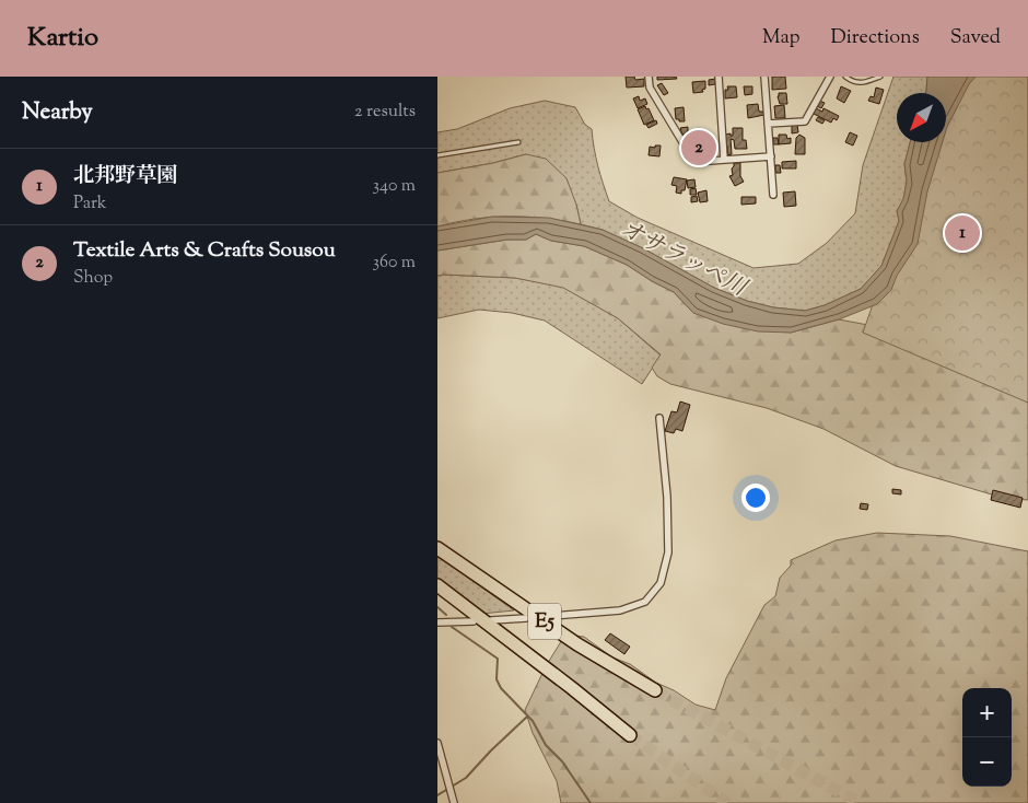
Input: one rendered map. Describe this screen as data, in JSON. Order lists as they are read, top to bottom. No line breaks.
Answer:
{"streets":{"highway":["E5"]},"water":["オサラッペ川"],"north":"bottom left","page":{"header":"Kartio","nav":["Map","Directions","Saved"],"heading":["Nearby","2 results"],"pins":["2","1"],"list":[{"mark":"1","name":"北邦野草園","note":"Park","value":"340 m"},{"mark":"2","name":"Textile Arts & Crafts Sousou","note":"Shop","value":"360 m"}],"map_buttons":["+","−"]}}
